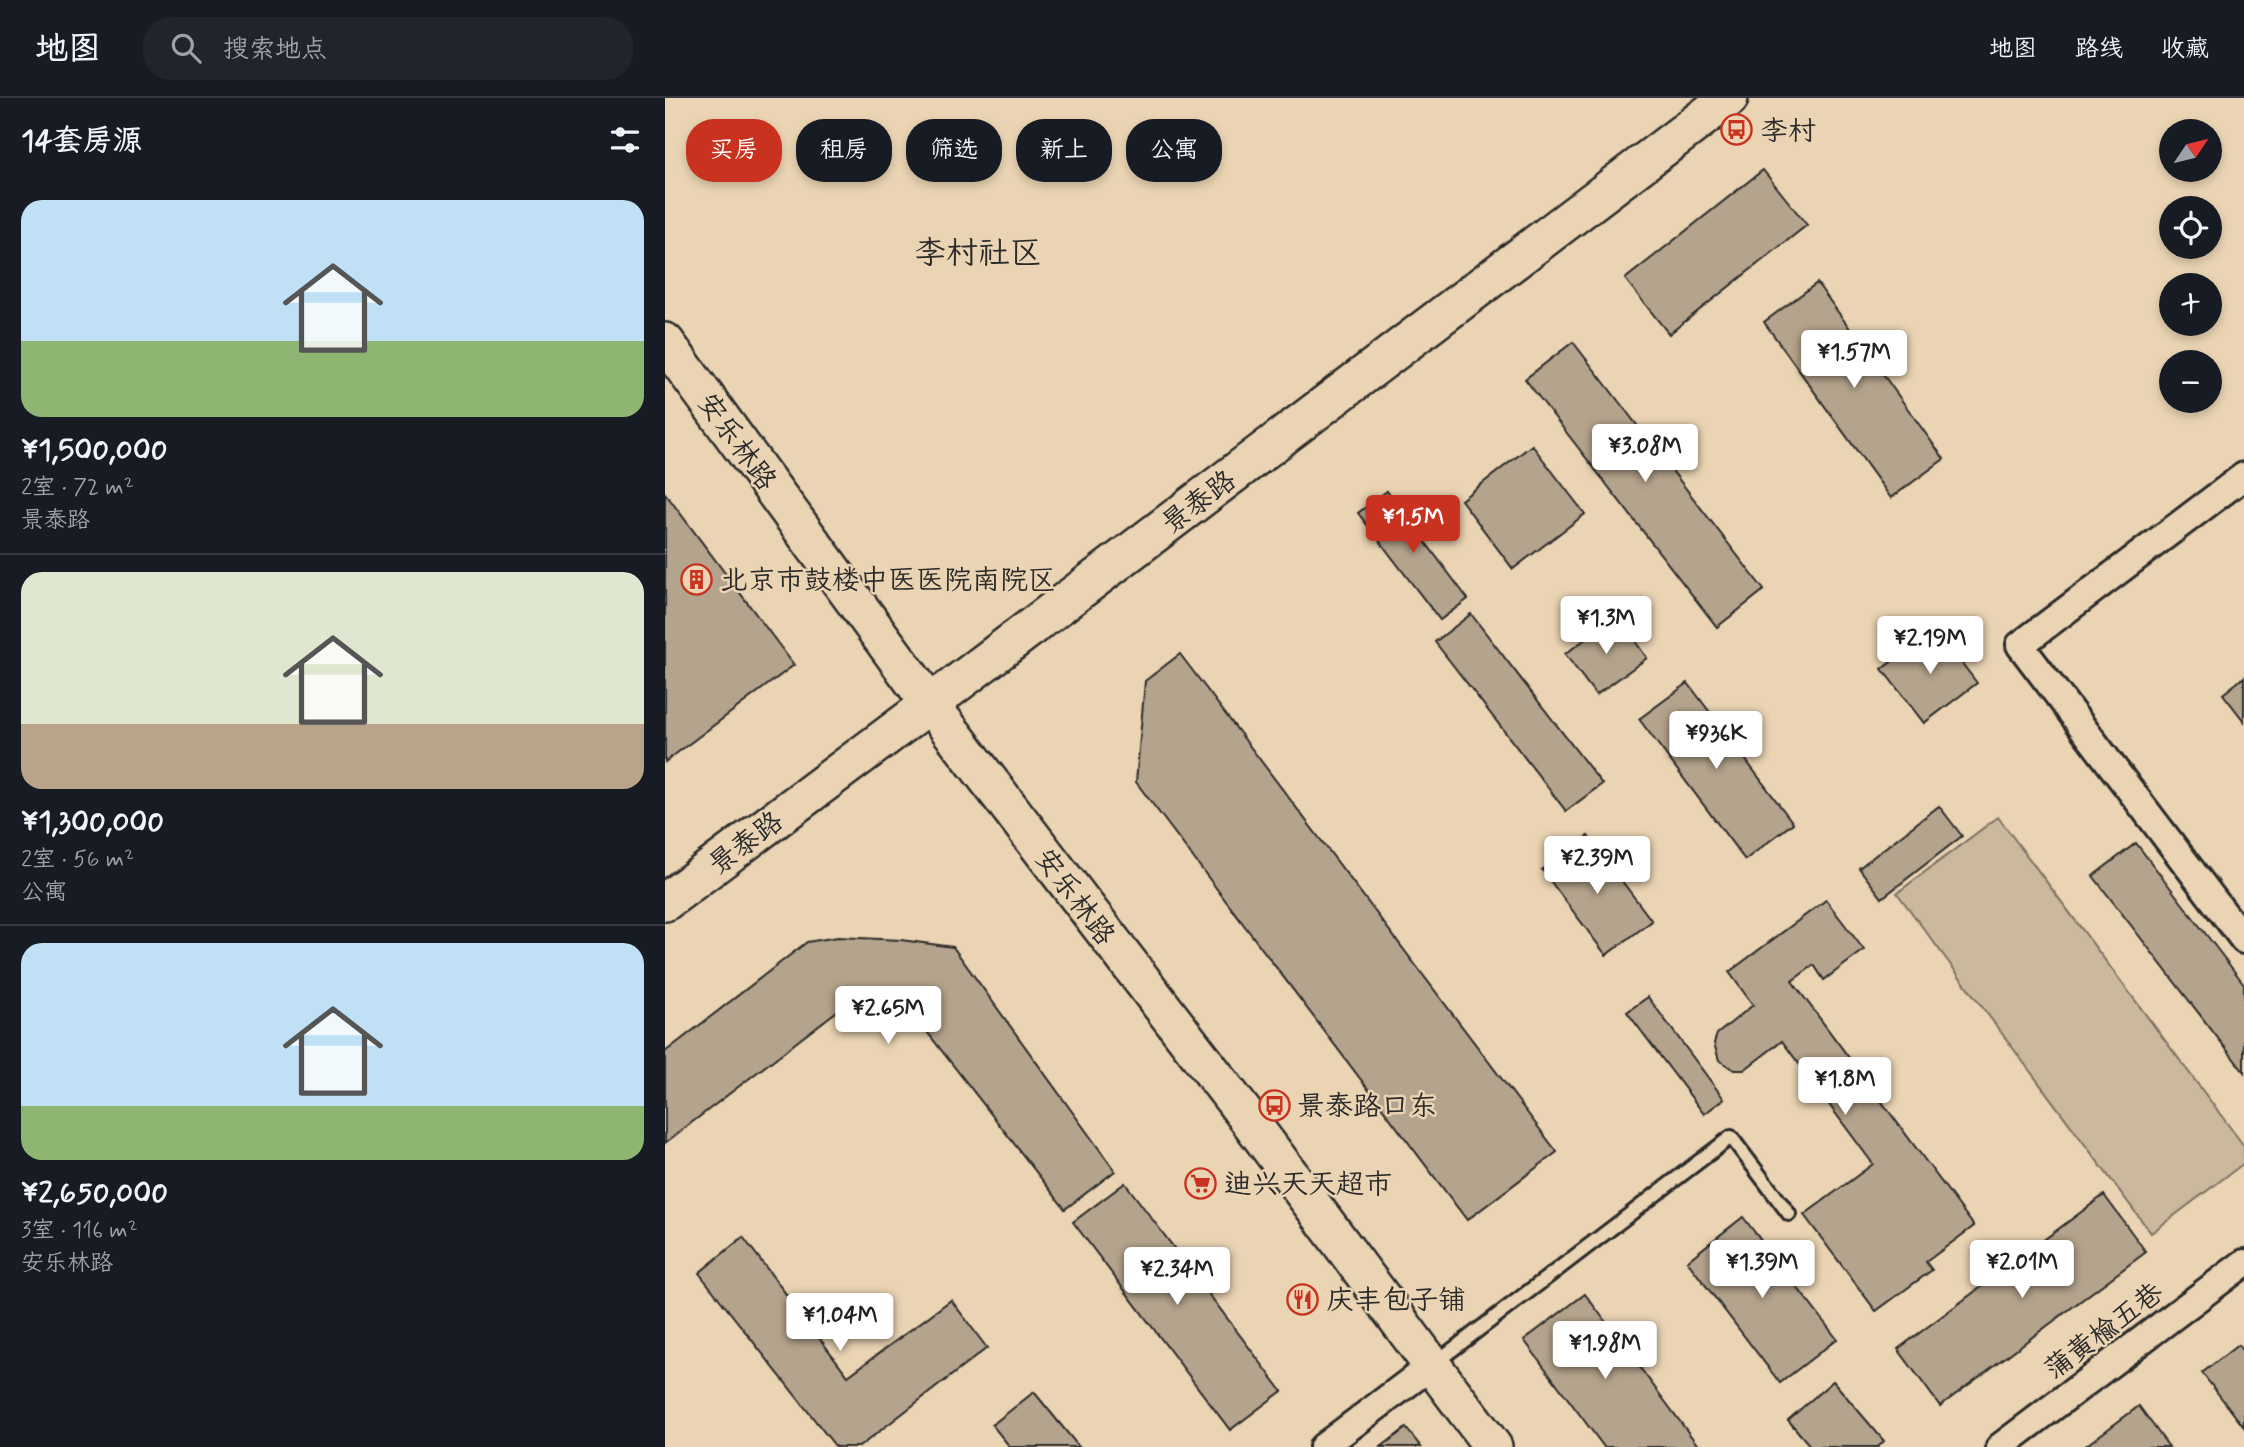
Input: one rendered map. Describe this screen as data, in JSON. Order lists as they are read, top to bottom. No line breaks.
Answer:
{"streets":{"street":["安乐林路","景泰路","蒲黄榆五巷"]},"crossings":[["安乐林路","景泰路"]],"districts":["李村社区"],"places":{"bus stop":["李村","景泰路口东"],"building":["北京市鼓楼中医医院南院区"],"supermarket":["迪兴天天超市"],"restaurant":["庆丰包子铺"]},"north":"top right","page":{"header":"地图","search":"搜索地点","nav":["地图","路线","收藏"],"heading":"14套房源","map_buttons":["+","−"],"chip":["买房","租房","筛选","新上","公寓"],"list":[{"name":"¥1,500,000","note":"2室 · 72 m² · 景泰路"},{"name":"¥1,300,000","note":"2室 · 56 m² · 公寓"},{"name":"¥2,650,000","note":"3室 · 116 m² · 安乐林路"}],"price":["¥1.57M","¥3.08M","¥1.5M","¥1.3M","¥2.19M","¥936K","¥2.39M","¥2.65M","¥1.8M","¥1.39M","¥2.01M","¥2.34M","¥1.04M","¥1.98M"]}}
